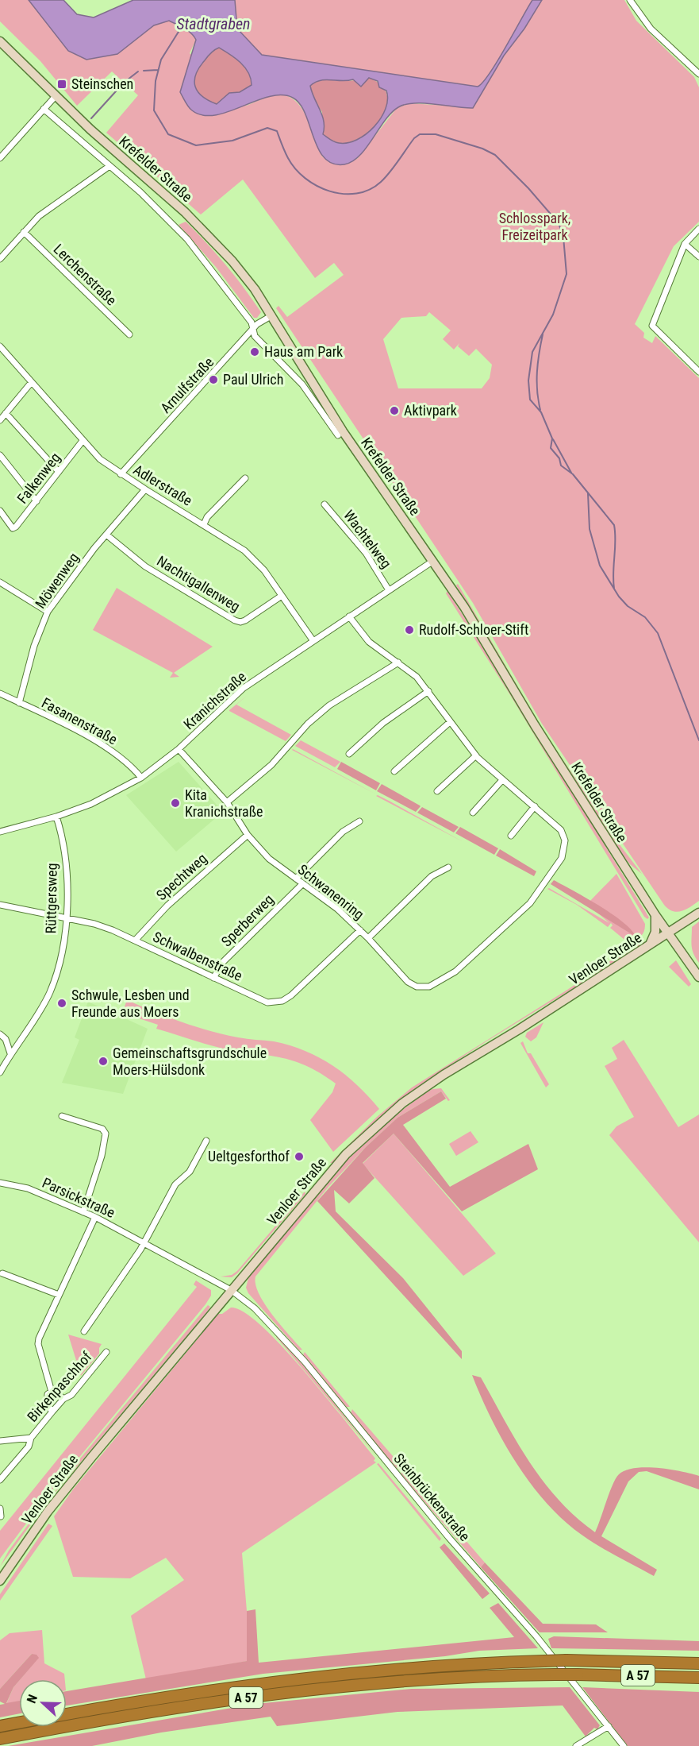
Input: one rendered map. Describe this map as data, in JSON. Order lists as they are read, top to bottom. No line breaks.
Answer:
{"streets":{"highway":["A 57"],"main road":["Krefelder Straße","Venloer Straße"],"street":["Lerchenstraße","Arnulfstraße","Falkenweg","Adlerstraße","Wachtelweg","Möwenweg","Nachtigallenweg","Kranichstraße","Fasanenstraße","Spechtweg","Schwanenring","Rüttgersweg","Sperberweg","Schwalbenstraße","Parsickstraße","Birkenpaschhof","Steinbrückenstraße"]},"crossings":[["Krefelder Straße","Arnulfstraße"],["Krefelder Straße","Kranichstraße"],["Krefelder Straße","Venloer Straße"],["Arnulfstraße","Adlerstraße"],["Falkenweg","Adlerstraße"],["Adlerstraße","Möwenweg"],["Adlerstraße","Nachtigallenweg"],["Adlerstraße","Kranichstraße"],["Wachtelweg","Kranichstraße"],["Möwenweg","Nachtigallenweg"],["Möwenweg","Fasanenstraße"],["Kranichstraße","Fasanenstraße"],["Kranichstraße","Schwanenring"],["Kranichstraße","Rüttgersweg"],["Spechtweg","Schwanenring"],["Spechtweg","Schwalbenstraße"],["Schwanenring","Sperberweg"],["Schwanenring","Schwalbenstraße"],["Rüttgersweg","Schwalbenstraße"],["Sperberweg","Schwalbenstraße"],["Venloer Straße","Parsickstraße"],["Venloer Straße","Steinbrückenstraße"],["Parsickstraße","Steinbrückenstraße"]],"water":["Stadtgraben"],"parks":["Schlosspark, Freizeitpark"],"places":{"transit":["Steinschen"],"other":["Haus am Park","Paul Ulrich","Aktivpark","Rudolf-Schloer-Stift","Kita Kranichstraße","Schwule, Lesben und Freunde aus Moers","Gemeinschaftsgrundschule Moers-Hülsdonk","Ueltgesforthof"]},"north":"left"}
